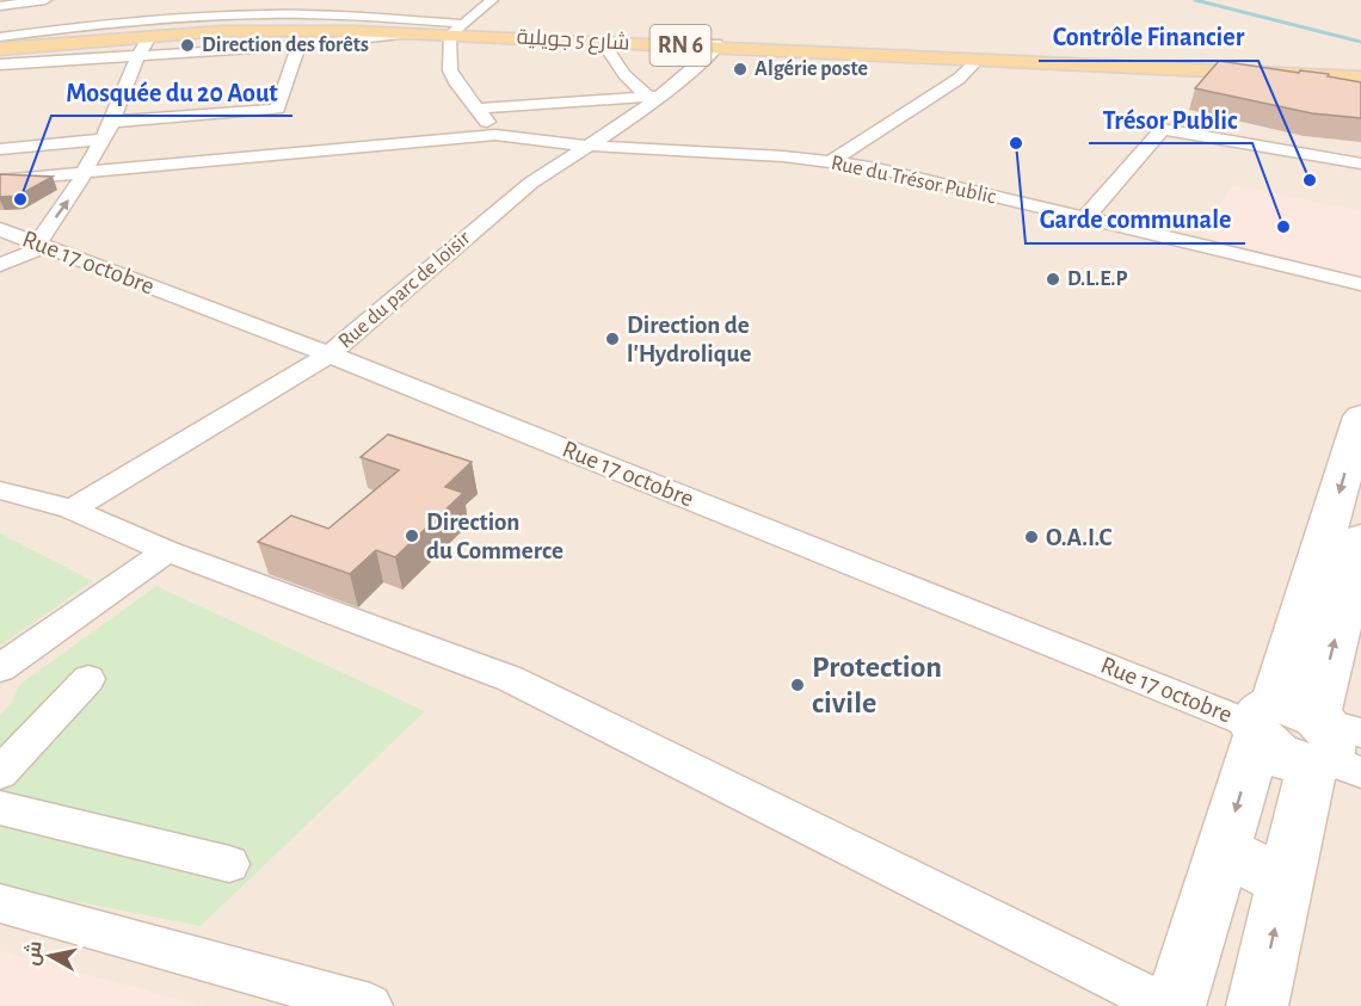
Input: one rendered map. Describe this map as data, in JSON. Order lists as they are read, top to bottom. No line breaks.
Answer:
{"streets":{"main road":["شارع 5 جويلية","RN 6"],"street":["Rue du Trésor Public","Rue 17 octobre","Rue du parc de loisir"]},"crossings":[["شارع 5 جويلية","Rue du parc de loisir"],["Rue du Trésor Public","Rue du parc de loisir"],["Rue 17 octobre","Rue du parc de loisir"]],"places":["Direction des forêts","Algérie poste","Garde communale","Contrôle Financier","Mosquée du 20 Aout","Trésor Public","D.L.E.P","Direction de l'Hydrolique","Direction du Commerce","O.A.I.C","Protection civile"],"north":"left"}
